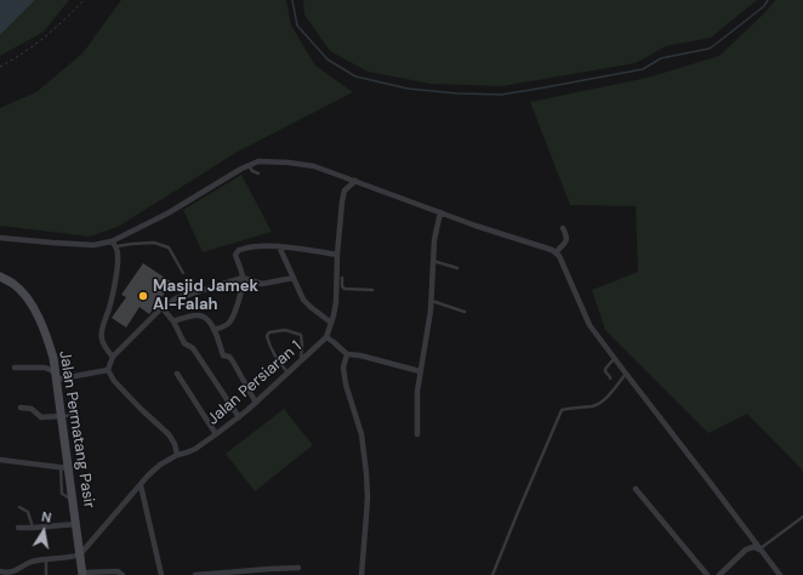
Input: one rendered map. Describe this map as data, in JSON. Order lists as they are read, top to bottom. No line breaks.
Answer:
{"streets":{"main road":["Jalan Permatang Pasir"],"street":["Jalan Persiaran 1"]},"crossings":[["Jalan Persiaran 1","Jalan Permatang Pasir"]],"places":["Masjid Jamek Al-Falah"],"north":"top"}
